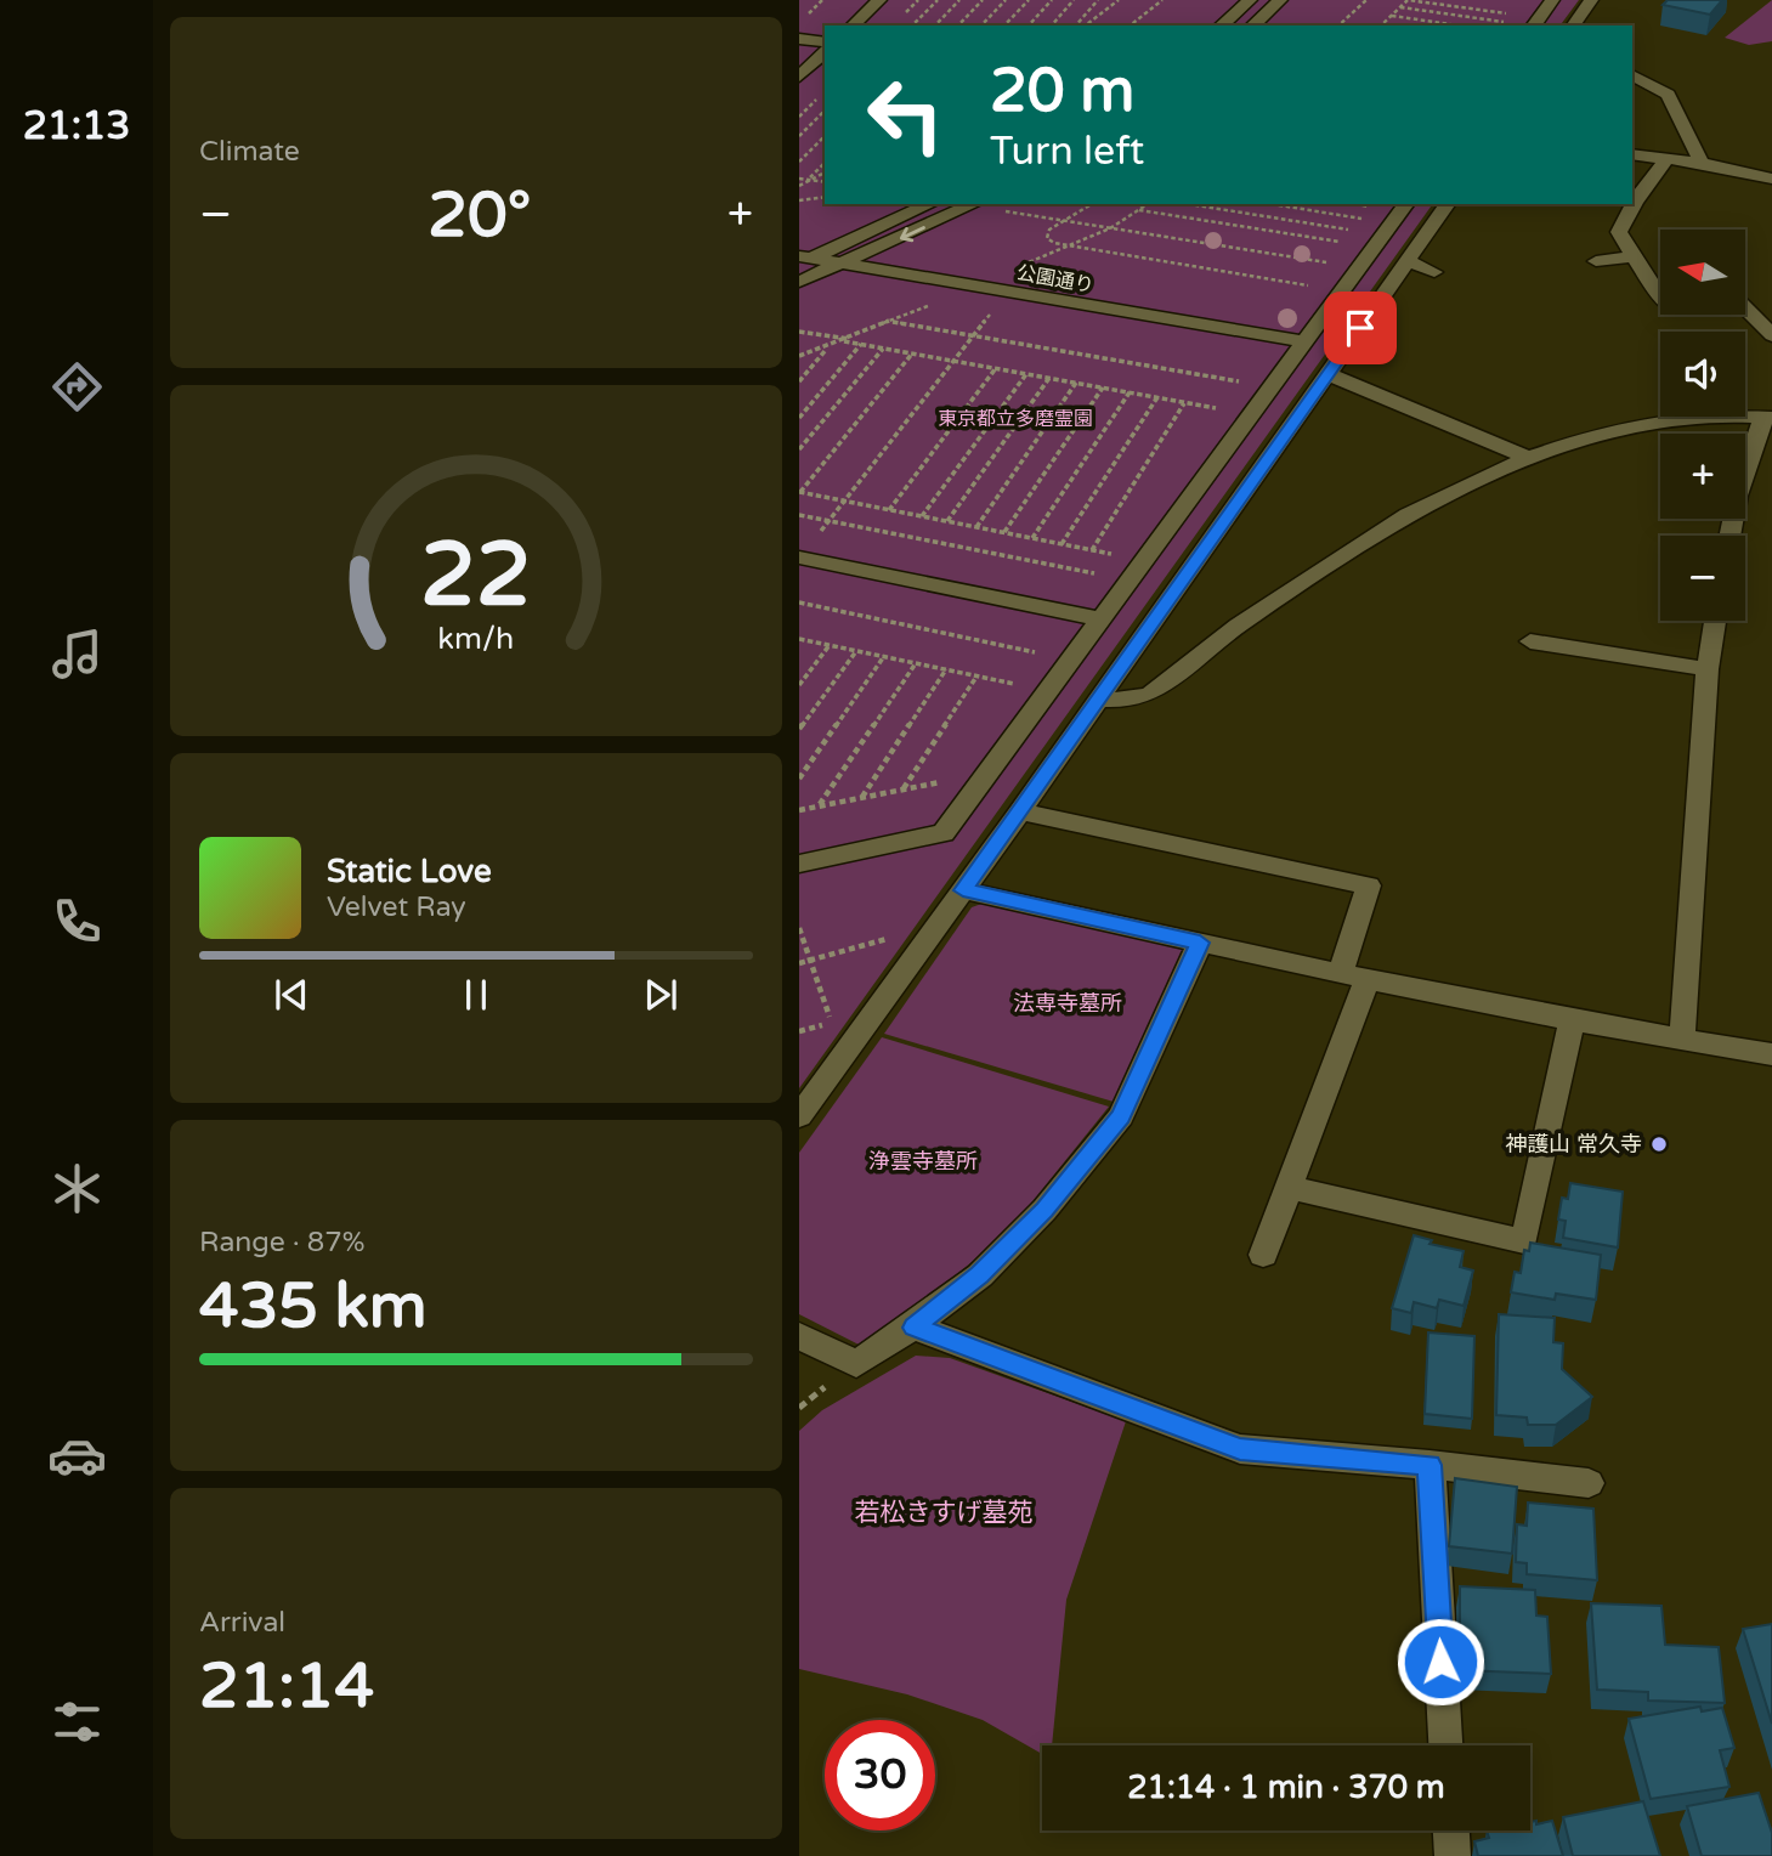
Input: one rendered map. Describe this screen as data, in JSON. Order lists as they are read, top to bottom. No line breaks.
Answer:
{"streets":{"street":["公園通り"]},"parks":["東京都立多磨霊園","法専寺墓所","浄雲寺墓所","若松きすげ墓苑"],"places":["神護山 常久寺"],"north":"left","page":{"tabs":"21:13","tile":["Climate",["Range · 87%","435 km"],["Arrival","21:14"]],"turn":["20 m","Turn left"],"heat":["−","20°","+"],"map_buttons":["+","−"],"song":["Static Love","Velvet Ray"],"limit":"30","trip":"21:14 · 1 min · 370 m","gauge":["22","km/h"]}}
